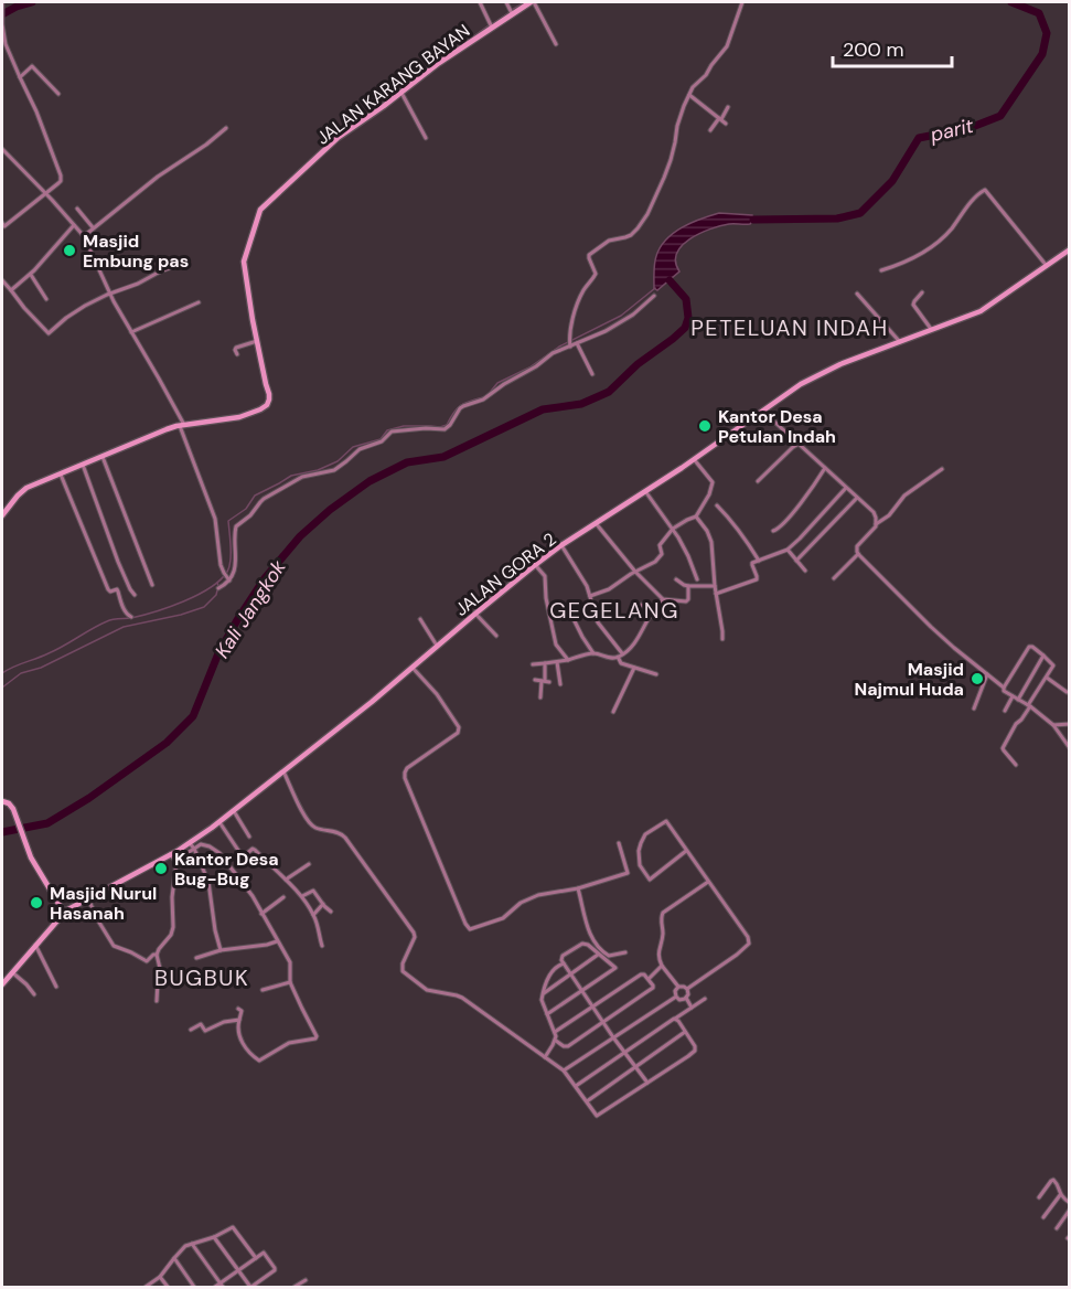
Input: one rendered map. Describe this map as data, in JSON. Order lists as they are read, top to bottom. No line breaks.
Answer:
{"streets":{"street":["JALAN KARANG BAYAN","JALAN GORA 2"]},"districts":["PETELUAN INDAH","GEGELANG","BUGBUK"],"water":["parit","Kali Jangkok"],"places":["Masjid Embung pas","Kantor Desa Petulan Indah","Masjid Najmul Huda","Kantor Desa Bug-Bug","Masjid Nurul Hasanah"],"scale_bar":"200 m"}
